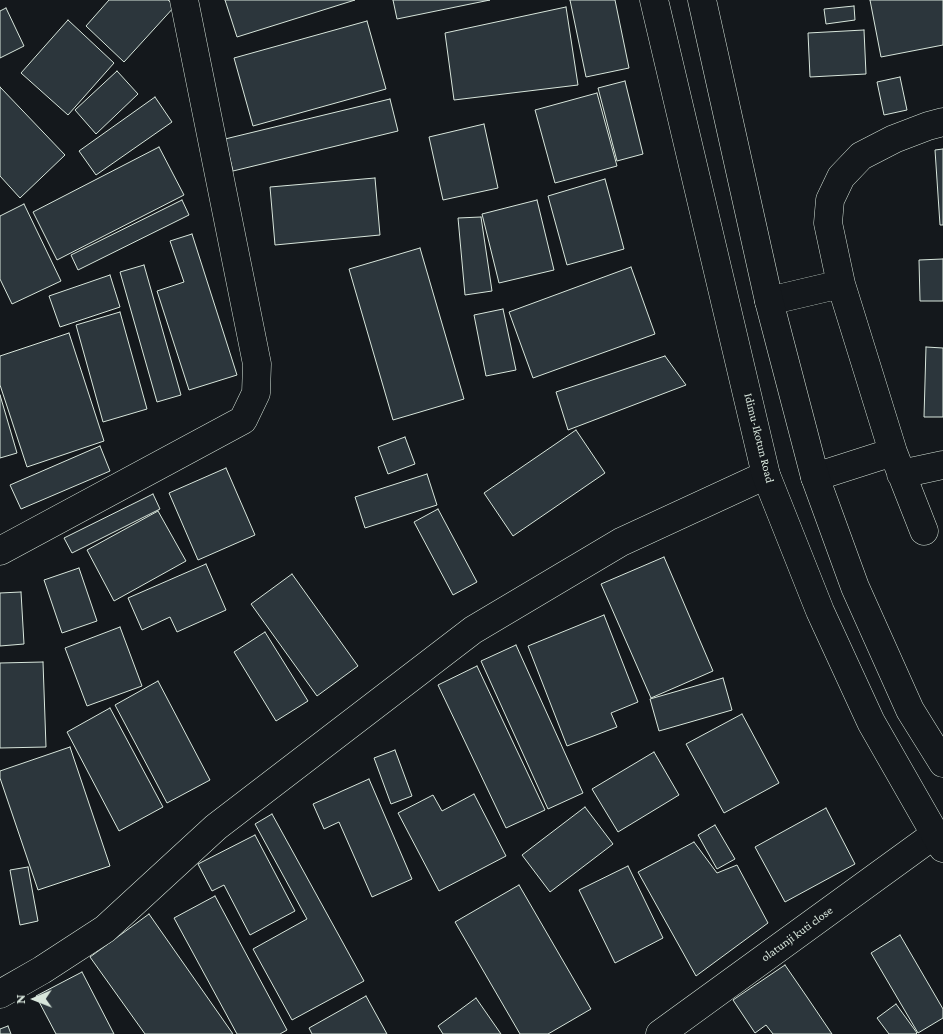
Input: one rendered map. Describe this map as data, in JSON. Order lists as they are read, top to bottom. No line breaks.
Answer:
{"streets":{"street":["Idimu-Ikotun Road","olatunji kuti close"]},"crossings":[["Idimu-Ikotun Road","olatunji kuti close"]],"north":"left"}
